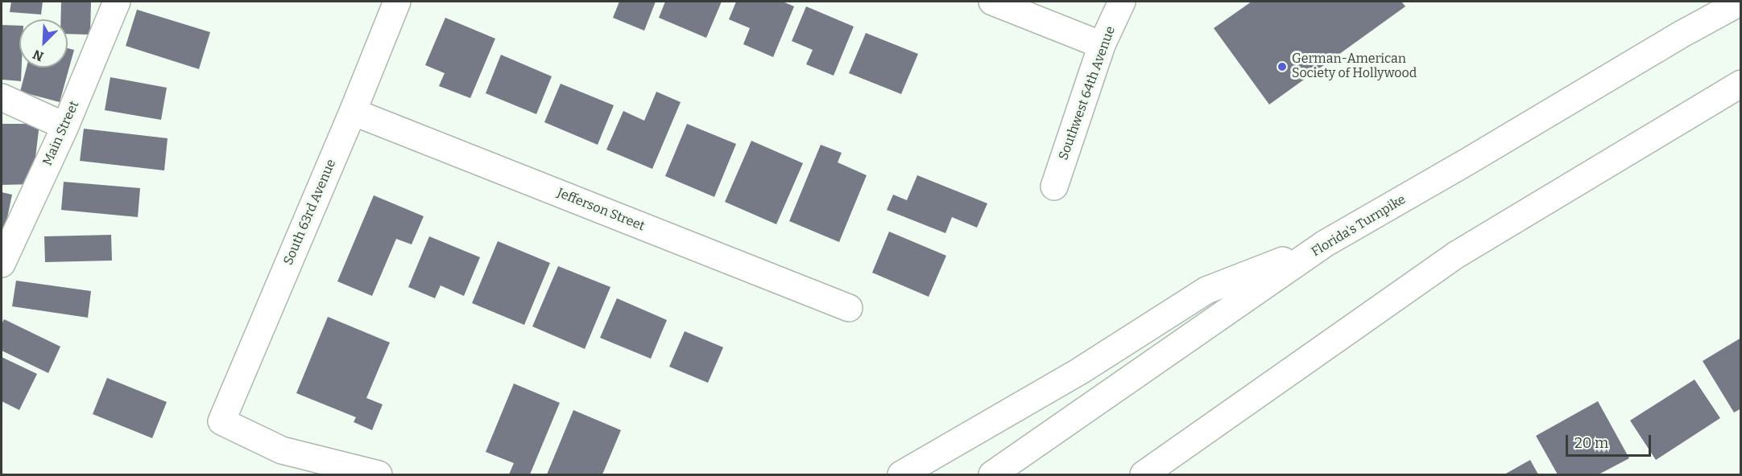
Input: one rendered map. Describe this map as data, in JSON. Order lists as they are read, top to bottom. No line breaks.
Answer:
{"streets":{"main road":["Southwest 64th Avenue","Main Street","Jefferson Street","South 63rd Avenue","Florida's Turnpike"]},"crossings":[["Jefferson Street","South 63rd Avenue"]],"places":["German-American Society of Hollywood"],"scale_bar":"20 m","north":"bottom left"}
